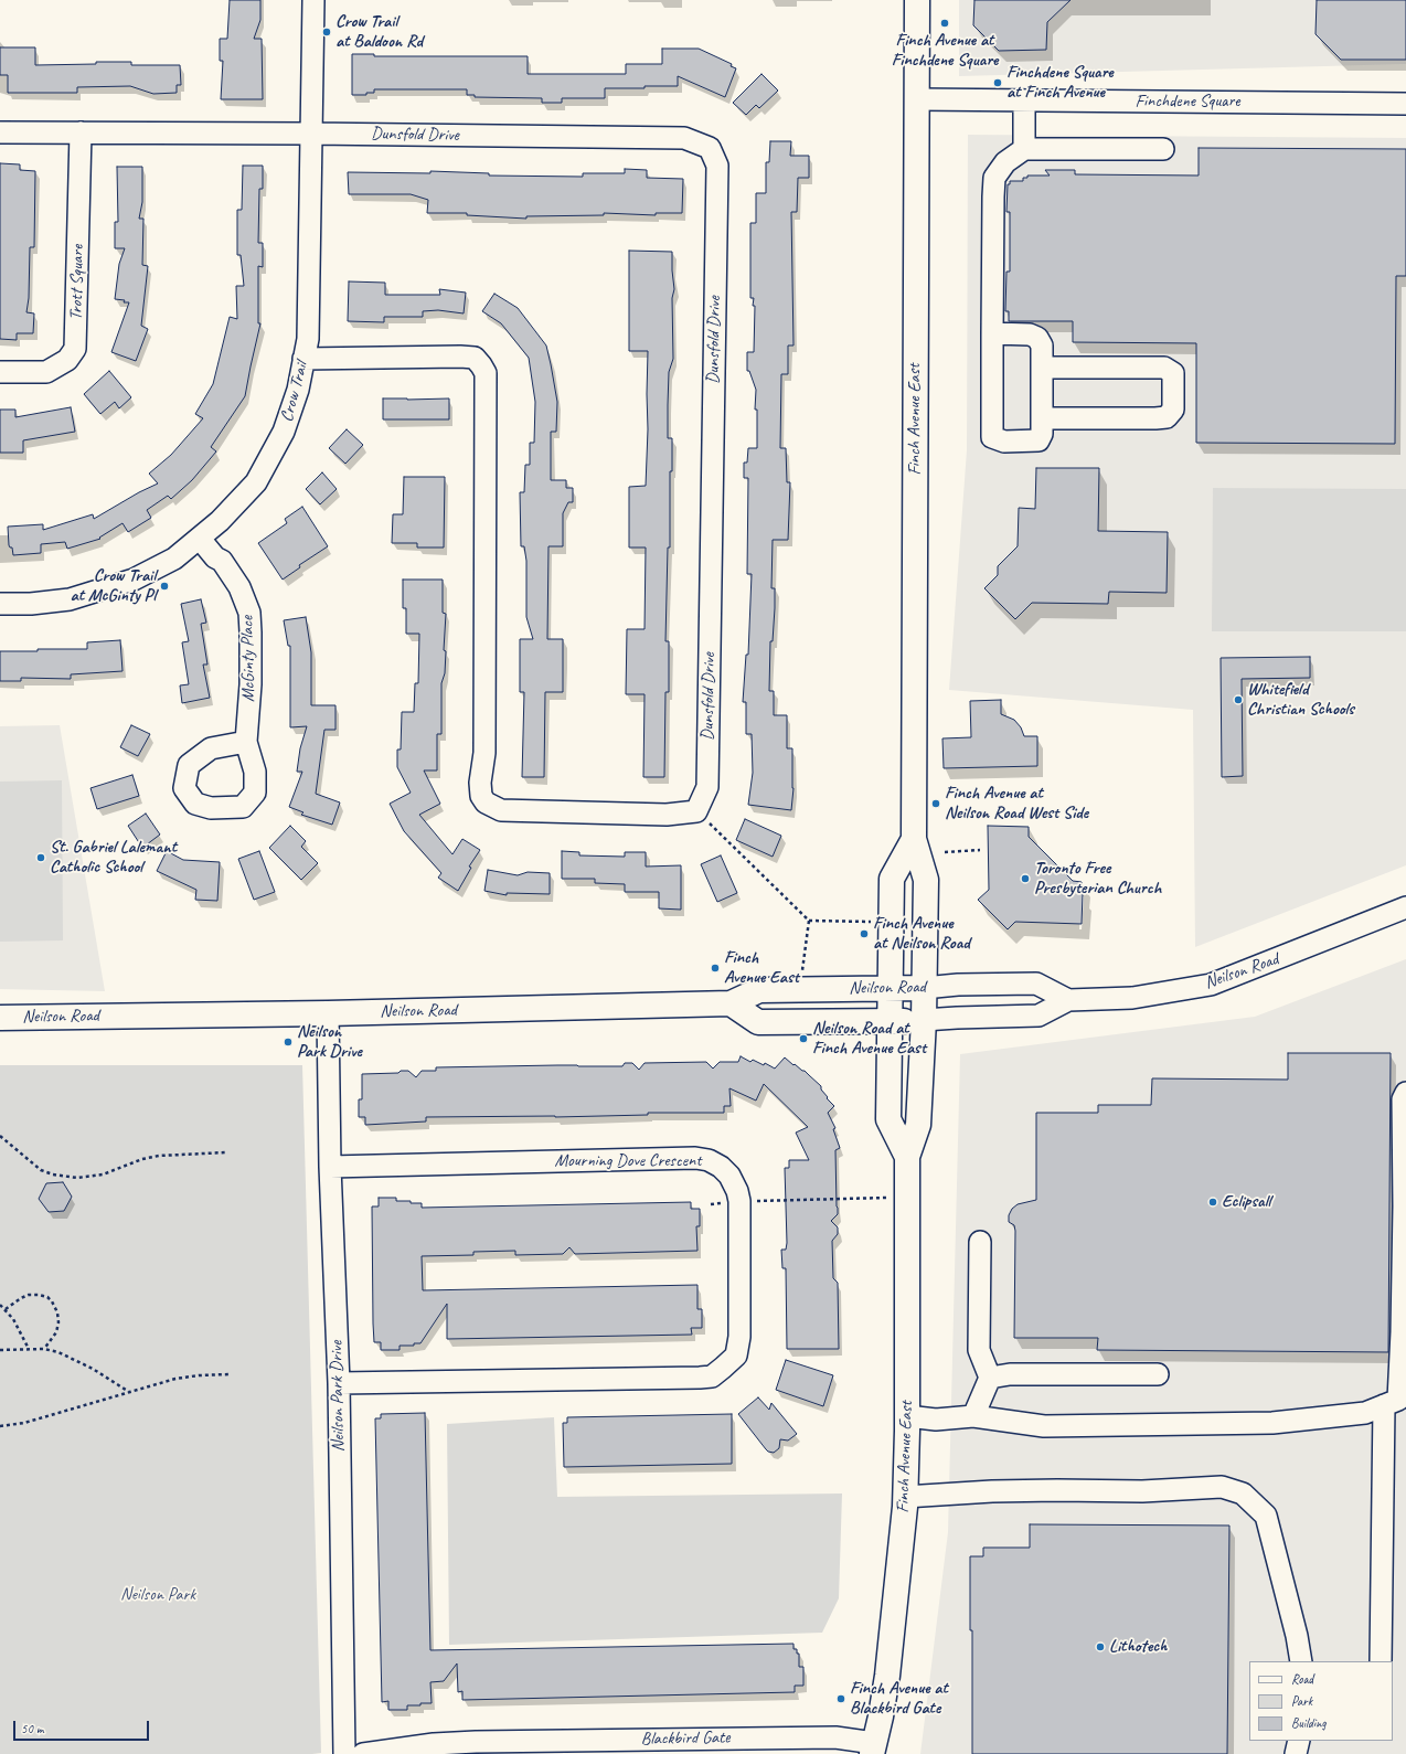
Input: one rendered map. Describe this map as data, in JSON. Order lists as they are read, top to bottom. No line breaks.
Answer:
{"streets":{"main road":["Finch Avenue East","Neilson Road"],"street":["Finchdene Square","Dunsfold Drive","Trott Square","Crow Trail","McGinty Place","Mourning Dove Crescent","Neilson Park Drive","Blackbird Gate"]},"crossings":[["Finchdene Square","Finch Avenue East"],["Dunsfold Drive","Crow Trail"],["Crow Trail","McGinty Place"],["Finch Avenue East","Neilson Road"],["Finch Avenue East","Blackbird Gate"],["Neilson Road","Neilson Park Drive"],["Mourning Dove Crescent","Neilson Park Drive"]],"parks":["Neilson Park"],"places":["Finch Avenue at Finchdene Square","Crow Trail at Baldoon Rd","Finchdene Square at Finch Avenue","Crow Trail at McGinty Pl","Whitefield Christian Schools","Finch Avenue at Neilson Road West Side","St. Gabriel Lalemant Catholic School","Toronto Free Presbyterian Church","Finch Avenue at Neilson Road","Finch Avenue East","Neilson Road at Finch Avenue East","Neilson Park Drive","Eclipsall","Lithotech","Finch Avenue at Blackbird Gate"],"legend":["Road","Park","Building"],"scale_bar":"50 m"}
